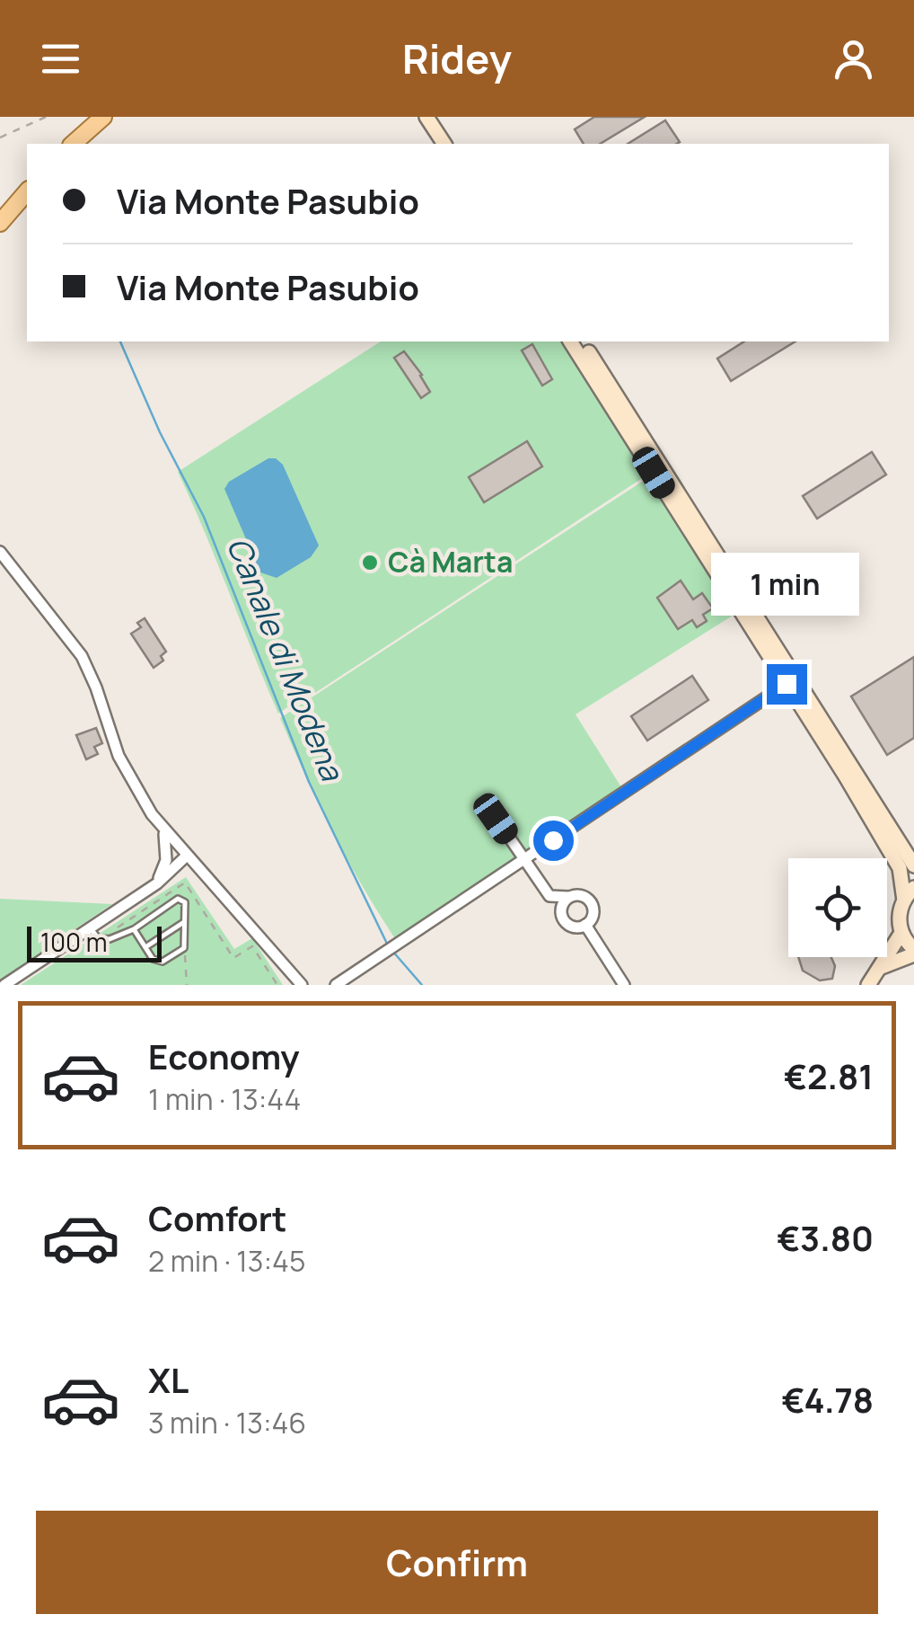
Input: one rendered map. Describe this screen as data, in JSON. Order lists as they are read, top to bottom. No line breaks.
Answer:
{"water":["Canale di Modena"],"places":["Cà Marta"],"scale_bar":"100 m","page":{"header":"Ridey","banner":["Via Monte Pasubio","Via Monte Pasubio"],"bubble":"1 min","scale":"100 m","list":[{"name":"Economy","note":"1 min · 13:44","value":"€2.81"},{"name":"Comfort","note":"2 min · 13:45","value":"€3.80"},{"name":"XL","note":"3 min · 13:46","value":"€4.78"}],"buttons":"Confirm"}}
